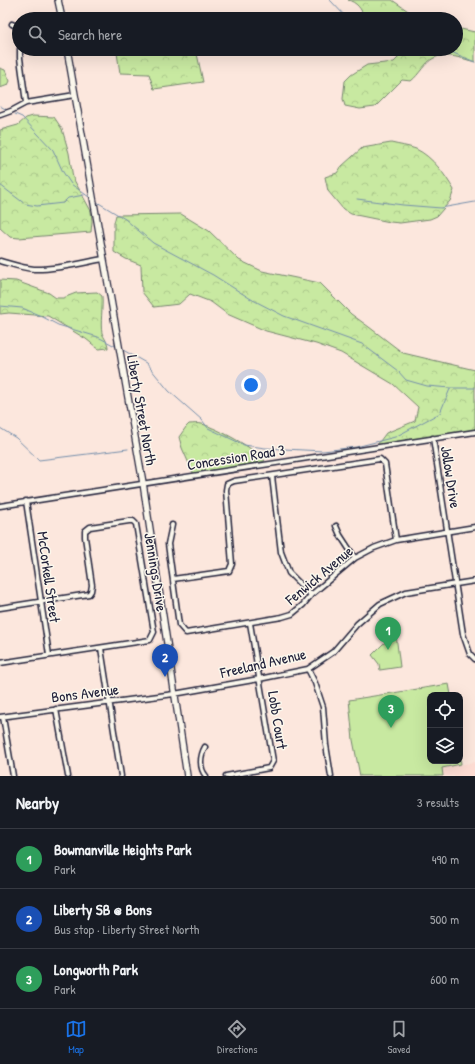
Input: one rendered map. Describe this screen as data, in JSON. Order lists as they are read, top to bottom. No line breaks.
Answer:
{"streets":{"main road":["Liberty Street North"],"street":["Concession Road 3","Jollow Drive","Jennings Drive","Fenwick Avenue","McCorkell Street","Freeland Avenue","Bons Avenue","Lobb Court"]},"crossings":[["Liberty Street North","Concession Road 3"],["Liberty Street North","Freeland Avenue"],["Liberty Street North","Bons Avenue"],["Concession Road 3","Jollow Drive"],["Concession Road 3","McCorkell Street"],["Jollow Drive","Fenwick Avenue"],["Jollow Drive","Freeland Avenue"],["Jennings Drive","McCorkell Street"],["Fenwick Avenue","Lobb Court"],["Freeland Avenue","Bons Avenue"],["Freeland Avenue","Lobb Court"]],"page":{"search":"Search here","pins":["1","2","3"],"heading":["Nearby","3 results"],"list":[{"mark":"1","name":"Bowmanville Heights Park","note":"Park","value":"490 m"},{"mark":"2","name":"Liberty SB @ Bons","note":"Bus stop · Liberty Street North","value":"500 m"},{"mark":"3","name":"Longworth Park","note":"Park","value":"600 m"}],"nav":["Map","Directions","Saved"]}}
